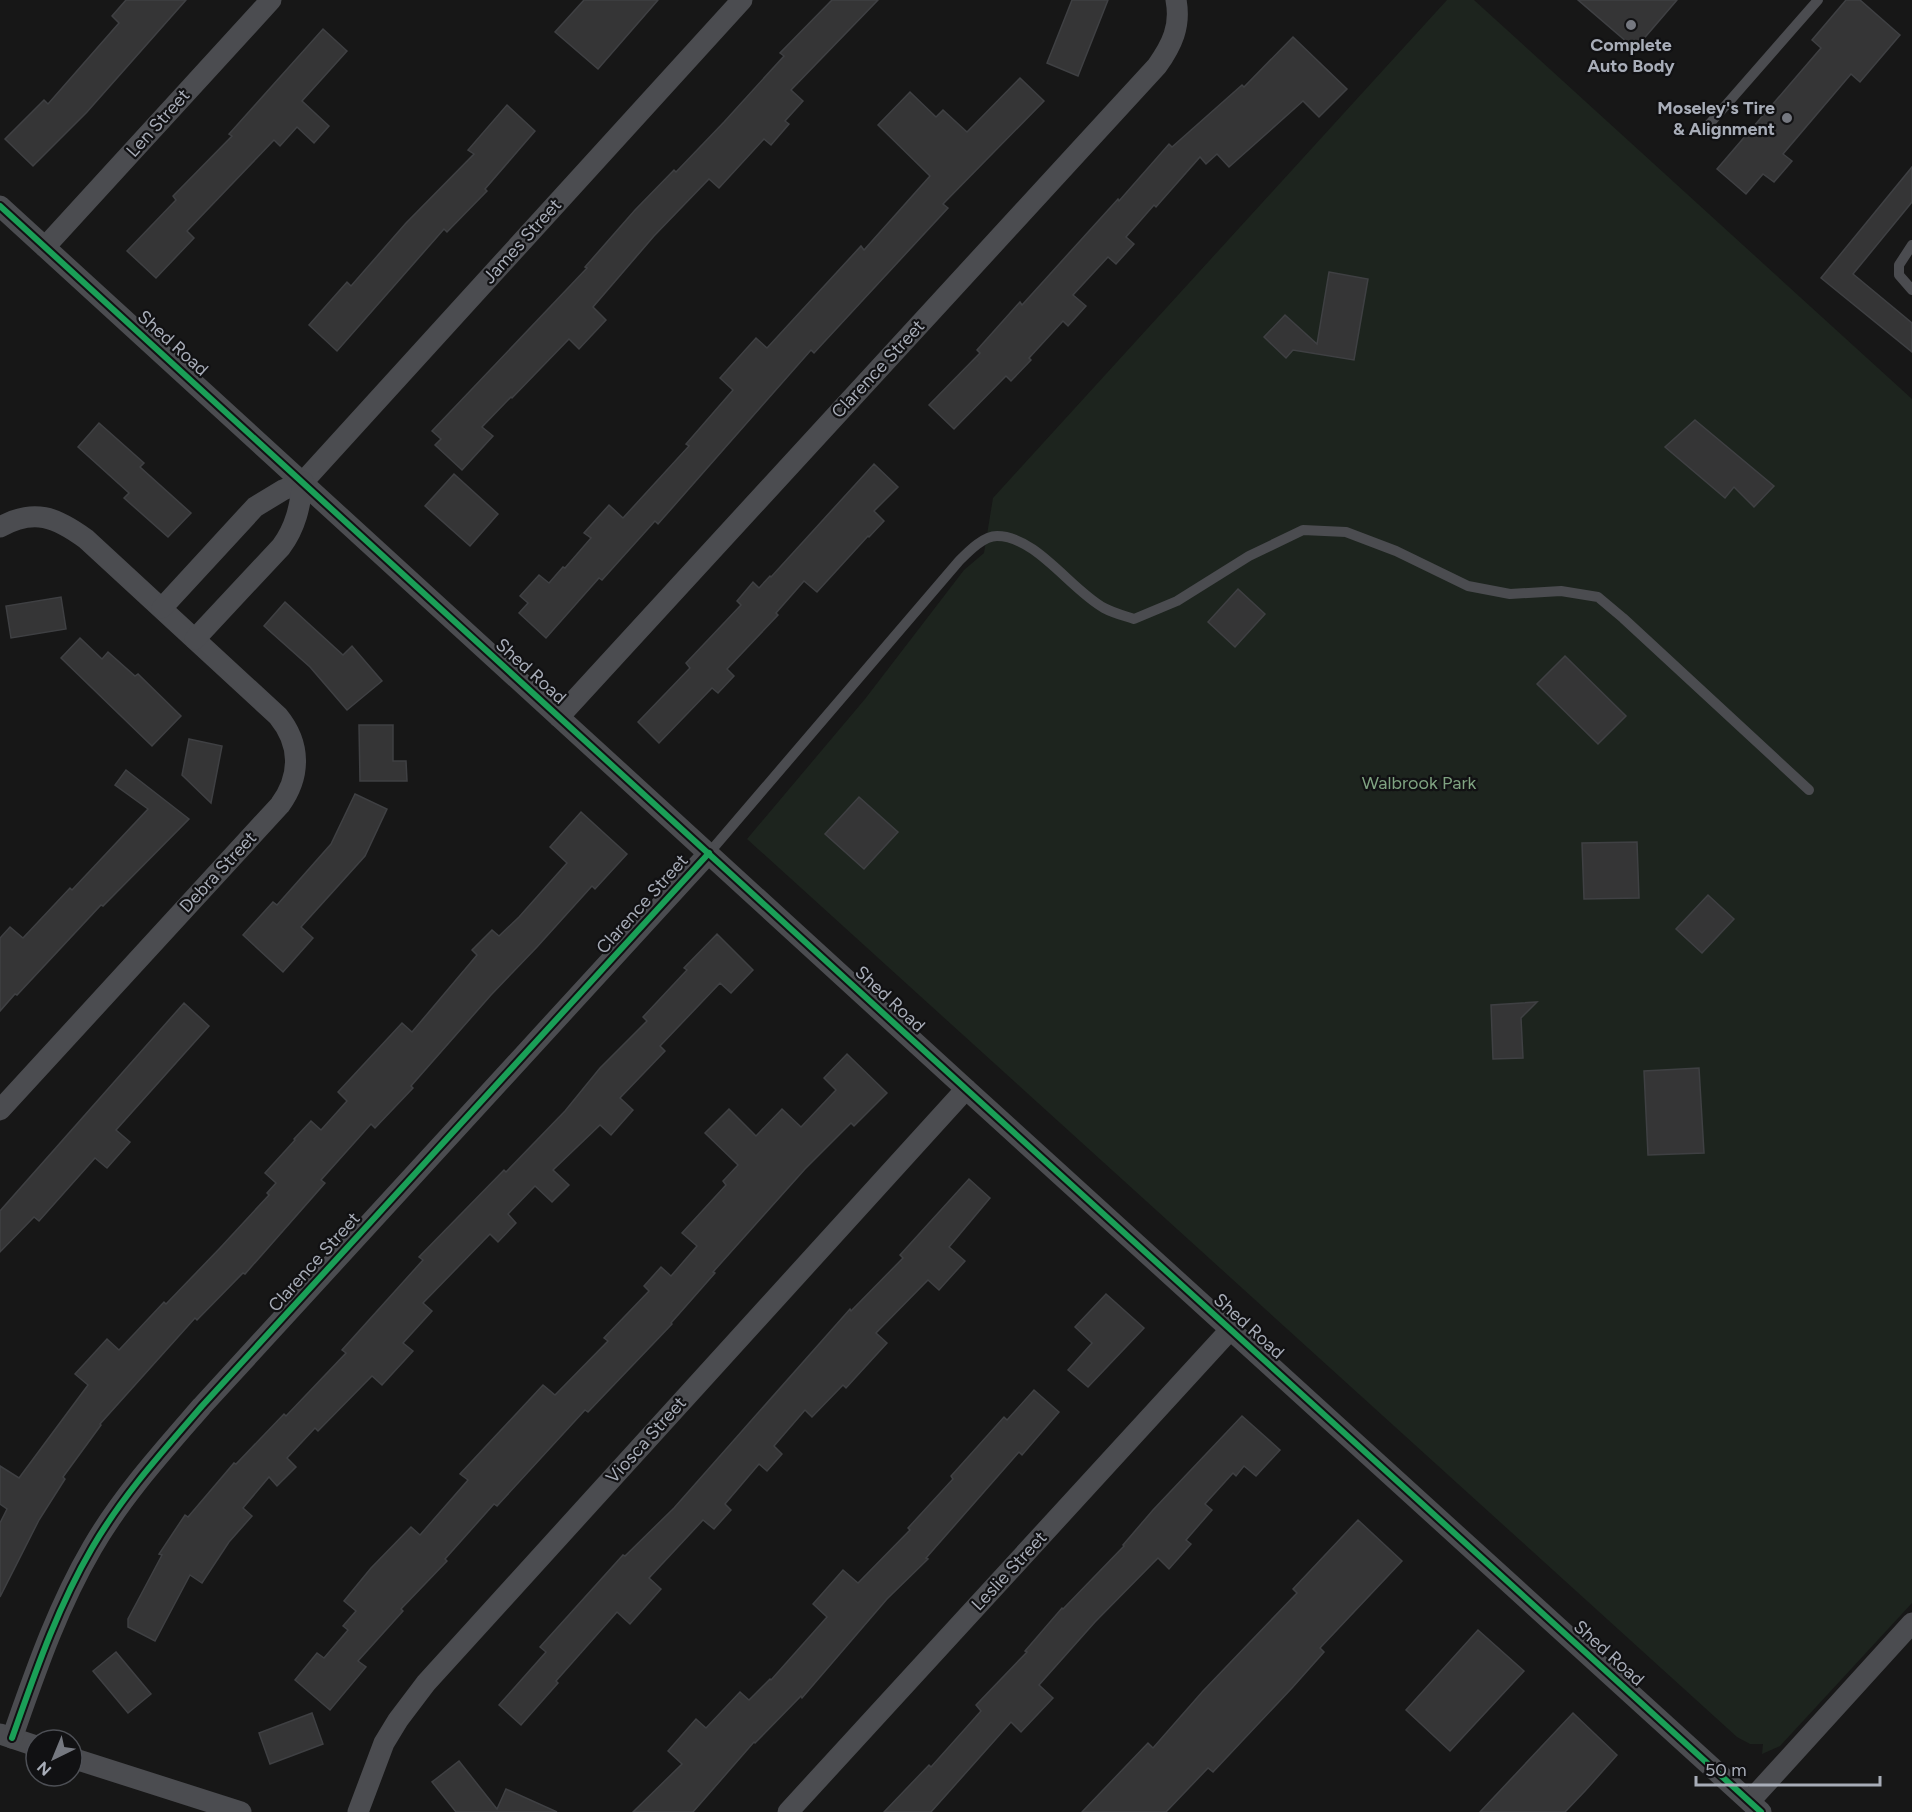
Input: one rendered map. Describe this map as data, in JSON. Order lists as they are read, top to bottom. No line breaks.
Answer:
{"streets":{"street":["Len Street","James Street","Shed Road","Clarence Street","Debra Street","Viosca Street","Leslie Street"]},"crossings":[["Len Street","Shed Road"],["James Street","Shed Road"],["James Street","Debra Street"],["Shed Road","Clarence Street"],["Shed Road","Viosca Street"],["Shed Road","Leslie Street"]],"parks":["Walbrook Park"],"places":["Complete Auto Body","Moseley's Tire & Alignment"],"scale_bar":"50 m","north":"bottom left"}
